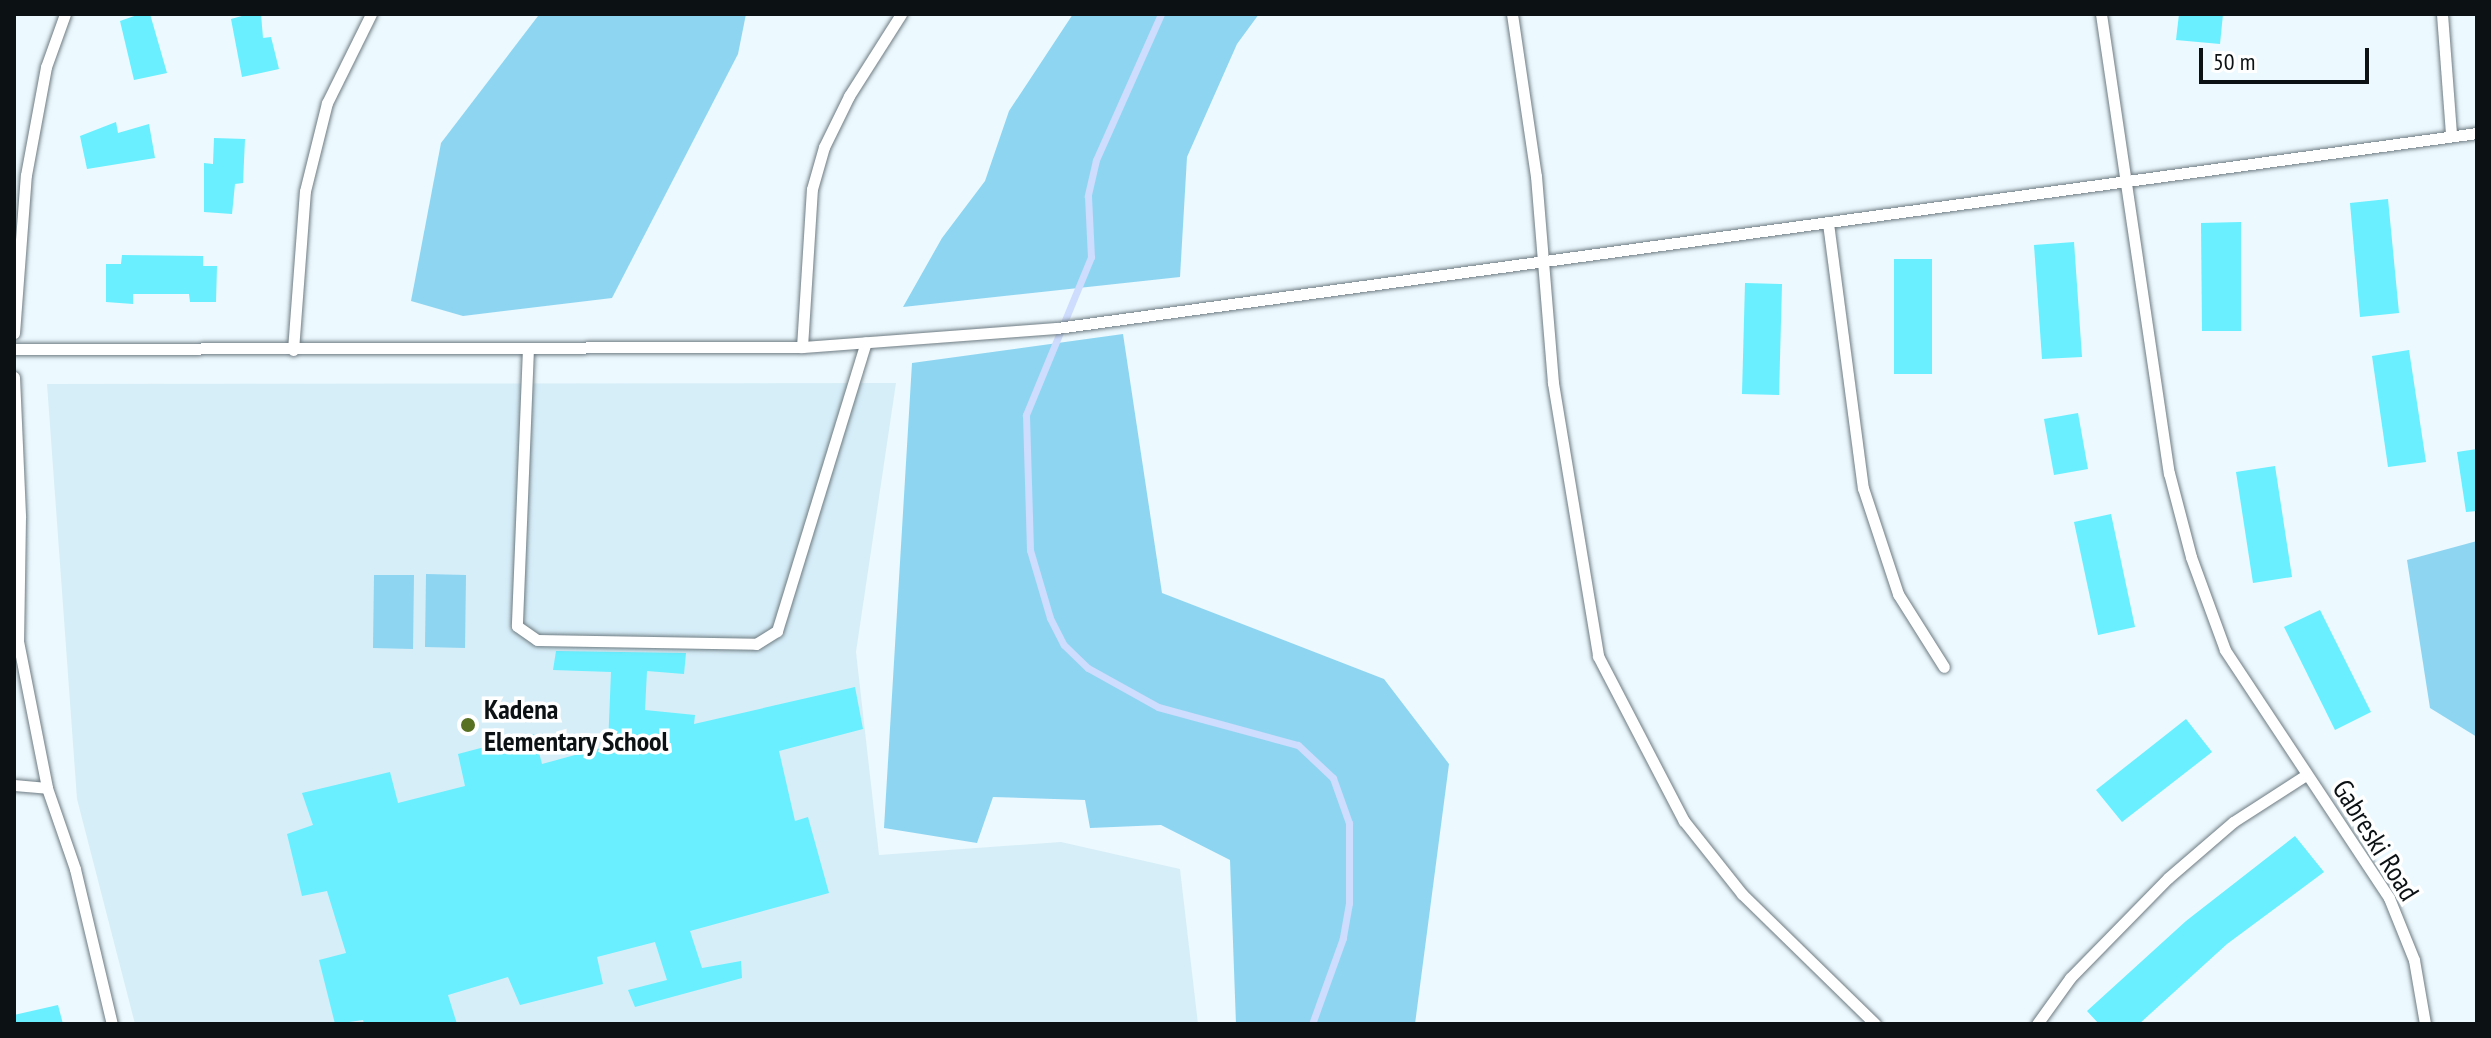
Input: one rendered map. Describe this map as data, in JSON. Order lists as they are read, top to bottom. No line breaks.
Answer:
{"streets":{"lane":["Gabreski Road"]},"places":["Kadena Elementary School"],"scale_bar":"50 m"}
